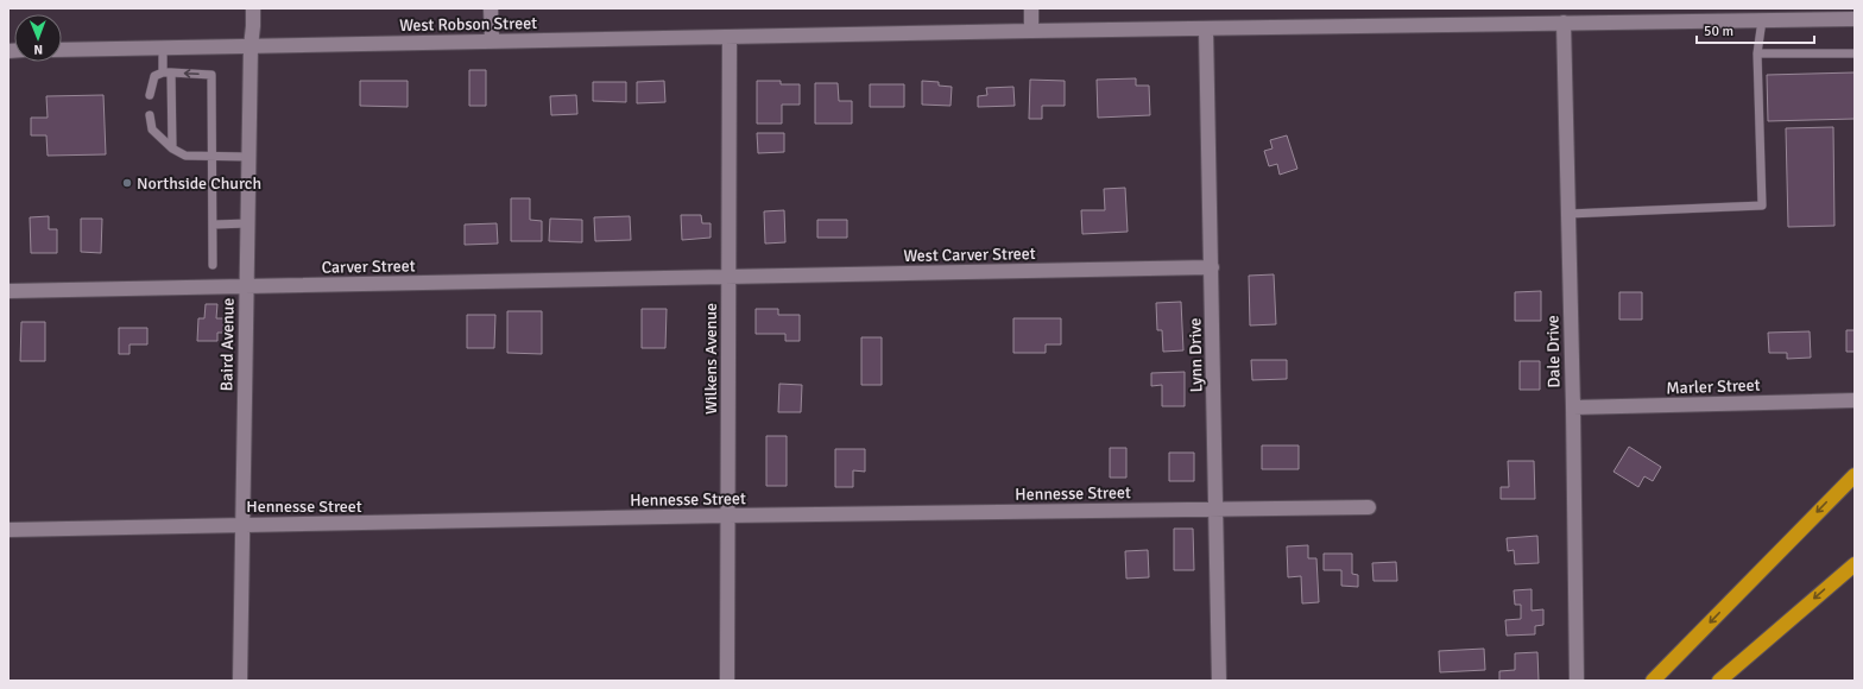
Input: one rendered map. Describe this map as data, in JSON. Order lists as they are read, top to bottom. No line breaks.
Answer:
{"streets":{"street":["West Robson Street","West Carver Street","Carver Street","Baird Avenue","Dale Drive","Lynn Drive","Wilkens Avenue","Marler Street","Hennesse Street"]},"crossings":[["West Robson Street","Baird Avenue"],["West Robson Street","Dale Drive"],["West Robson Street","Lynn Drive"],["West Robson Street","Wilkens Avenue"],["West Carver Street","Carver Street"],["West Carver Street","Lynn Drive"],["West Carver Street","Wilkens Avenue"],["Carver Street","Baird Avenue"],["Carver Street","Wilkens Avenue"],["Baird Avenue","Hennesse Street"],["Dale Drive","Marler Street"],["Lynn Drive","Hennesse Street"],["Wilkens Avenue","Hennesse Street"]],"places":["Northside Church"],"scale_bar":"50 m","north":"bottom"}
